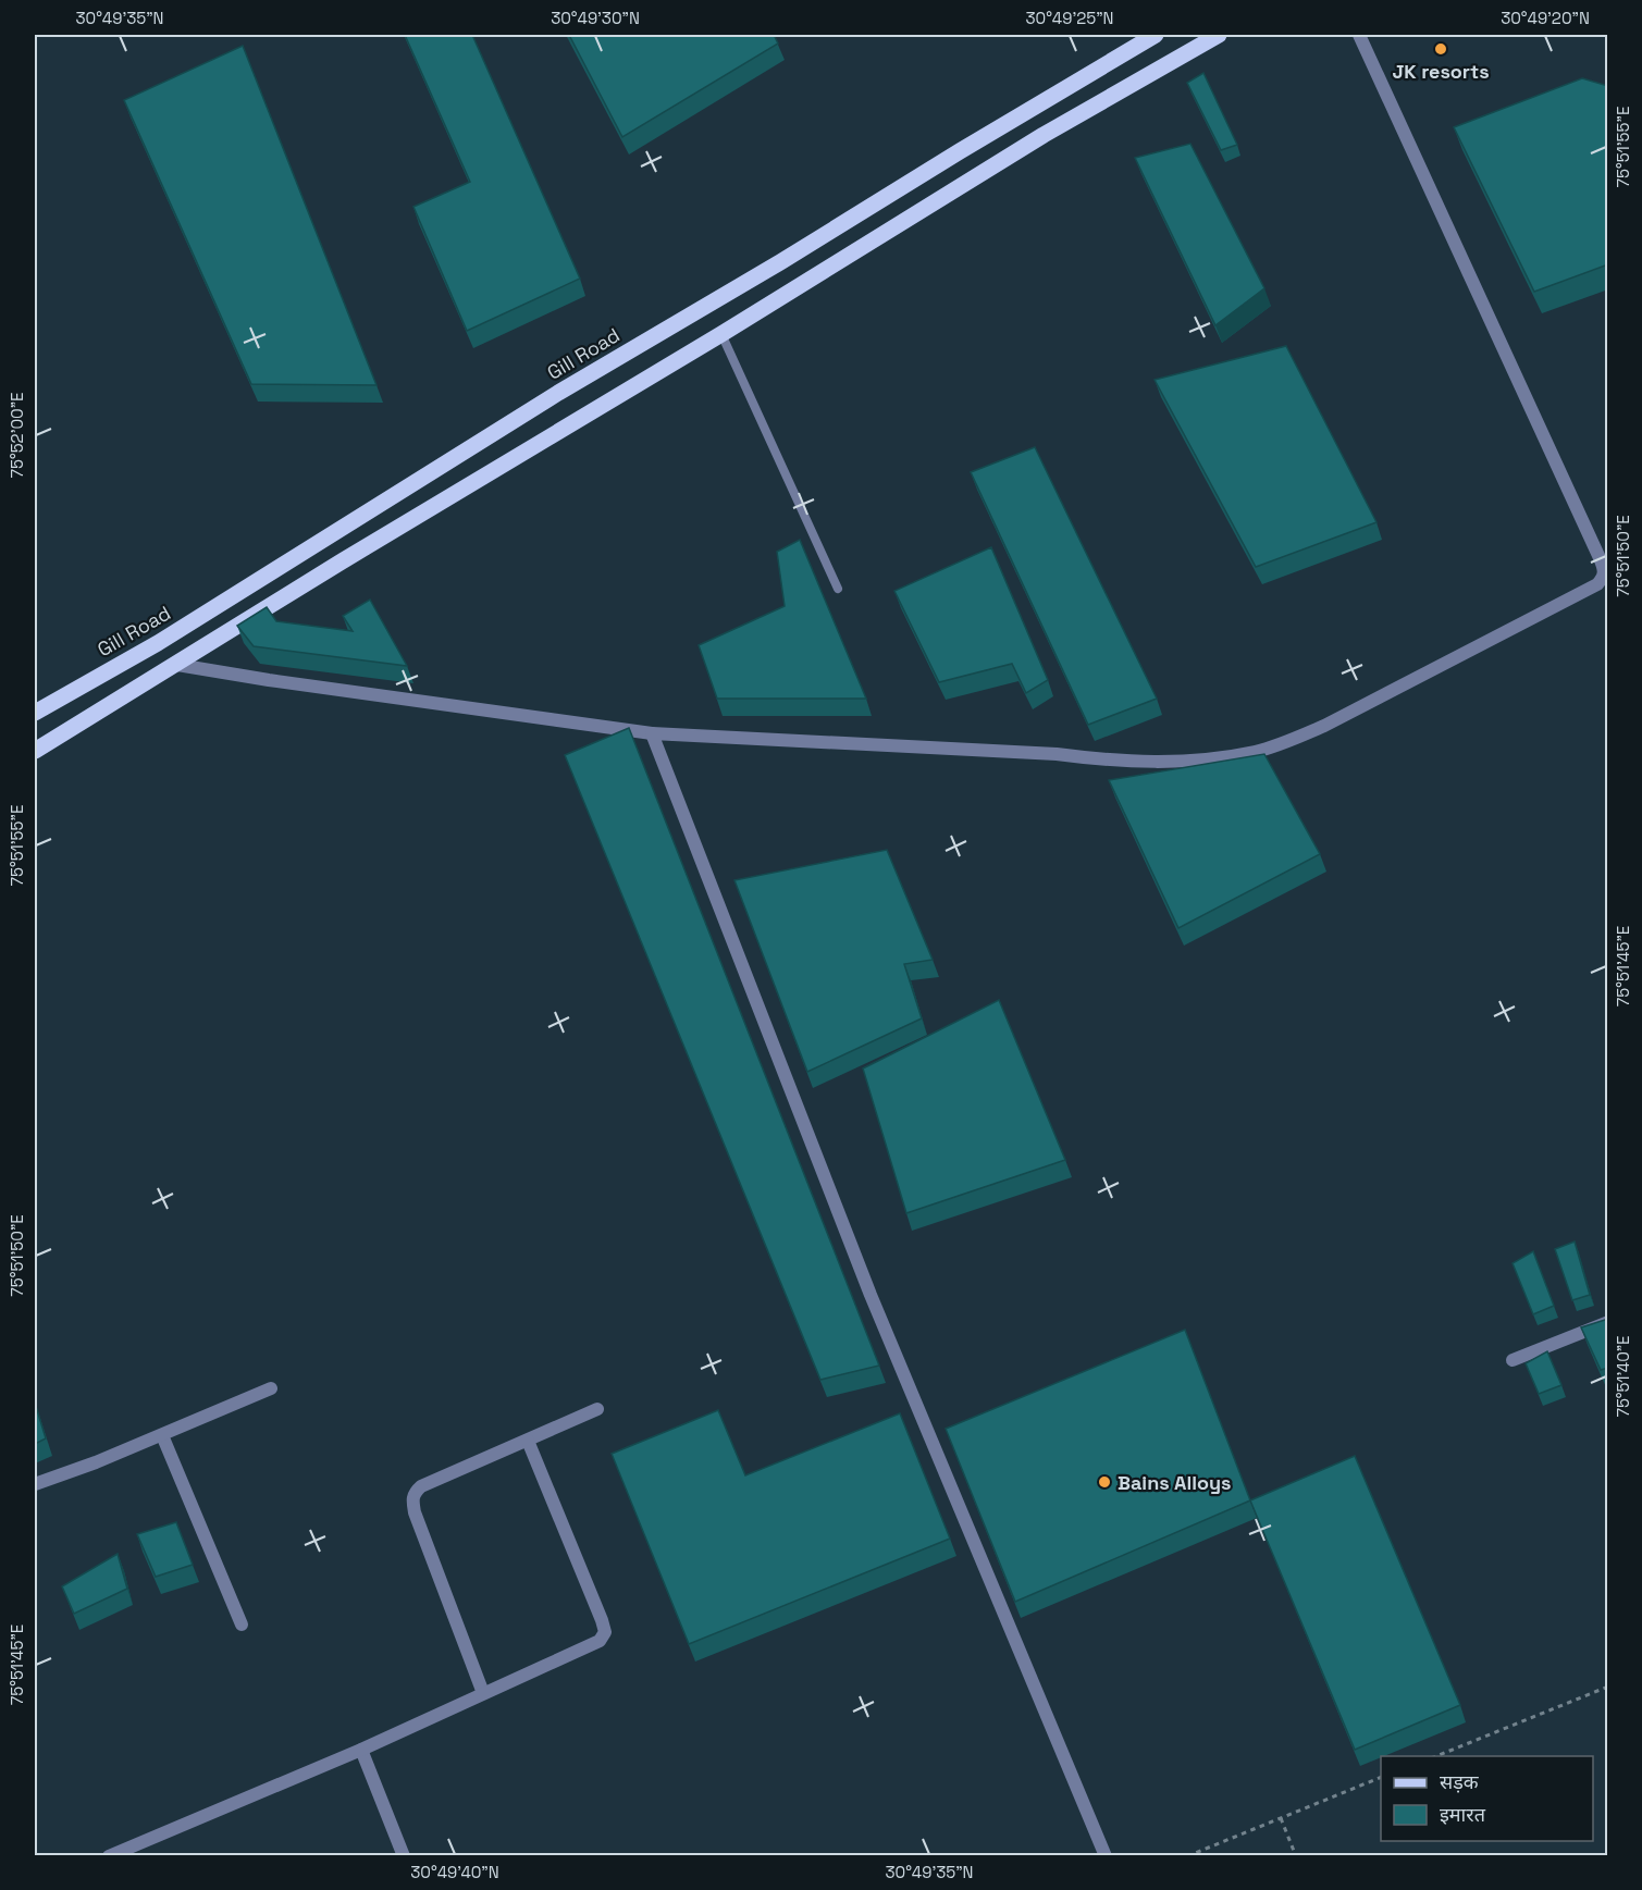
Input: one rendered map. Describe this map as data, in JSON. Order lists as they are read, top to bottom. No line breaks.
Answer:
{"streets":{"main road":["Gill Road"]},"places":["JK resorts","Bains Alloys"],"legend":["सड़क","इमारत"],"coordinates":["30°49'35\"N","30°49'30\"N","30°49'25\"N","30°49'20\"N","75°51'55\"E","75°52'00\"E","75°51'50\"E","75°51'45\"E","75°51'40\"E","30°49'40\"N"]}
